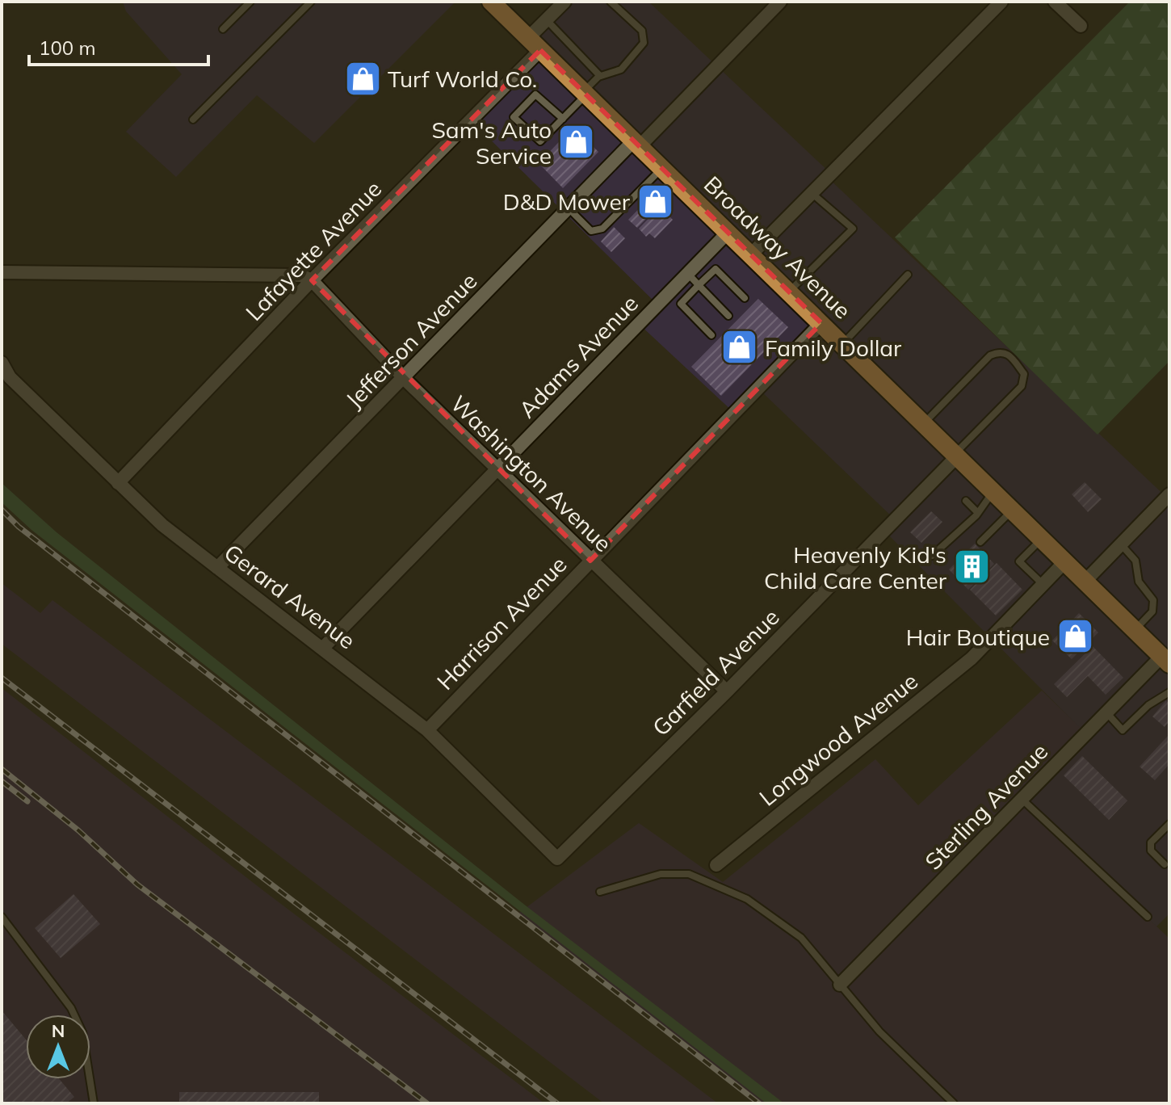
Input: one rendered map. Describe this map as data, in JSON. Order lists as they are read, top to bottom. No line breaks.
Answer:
{"streets":{"main road":["Broadway Avenue"],"street":["Lafayette Avenue","Jefferson Avenue","Adams Avenue","Washington Avenue","Gerard Avenue","Harrison Avenue","Garfield Avenue","Longwood Avenue","Sterling Avenue"]},"crossings":[["Broadway Avenue","Lafayette Avenue"],["Broadway Avenue","Jefferson Avenue"],["Broadway Avenue","Adams Avenue"],["Broadway Avenue","Harrison Avenue"],["Broadway Avenue","Garfield Avenue"],["Broadway Avenue","Longwood Avenue"],["Broadway Avenue","Sterling Avenue"],["Lafayette Avenue","Washington Avenue"],["Lafayette Avenue","Gerard Avenue"],["Jefferson Avenue","Washington Avenue"],["Jefferson Avenue","Gerard Avenue"],["Adams Avenue","Washington Avenue"],["Adams Avenue","Gerard Avenue"],["Washington Avenue","Harrison Avenue"],["Washington Avenue","Garfield Avenue"],["Gerard Avenue","Harrison Avenue"],["Gerard Avenue","Garfield Avenue"]],"places":{"shop":["Turf World Co.","Sam's Auto Service","D&D Mower","Family Dollar","Hair Boutique"],"building":["Heavenly Kid's Child Care Center"]},"scale_bar":"100 m","north":"top"}
